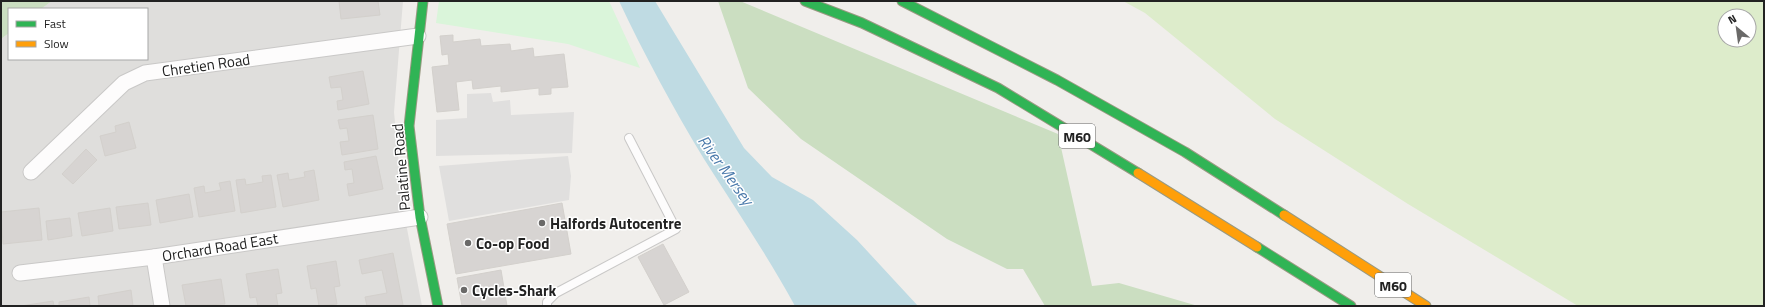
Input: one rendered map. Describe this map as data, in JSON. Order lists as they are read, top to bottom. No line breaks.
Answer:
{"streets":{"main road":["M60","Palatine Road"],"street":["Chretien Road","Orchard Road East"]},"crossings":[["Chretien Road","Palatine Road"],["Palatine Road","Orchard Road East"]],"water":["River Mersey"],"places":["Halfords Autocentre","Co-op Food","Cycles-Shark"],"legend":["Fast","Slow"],"north":"top left"}
